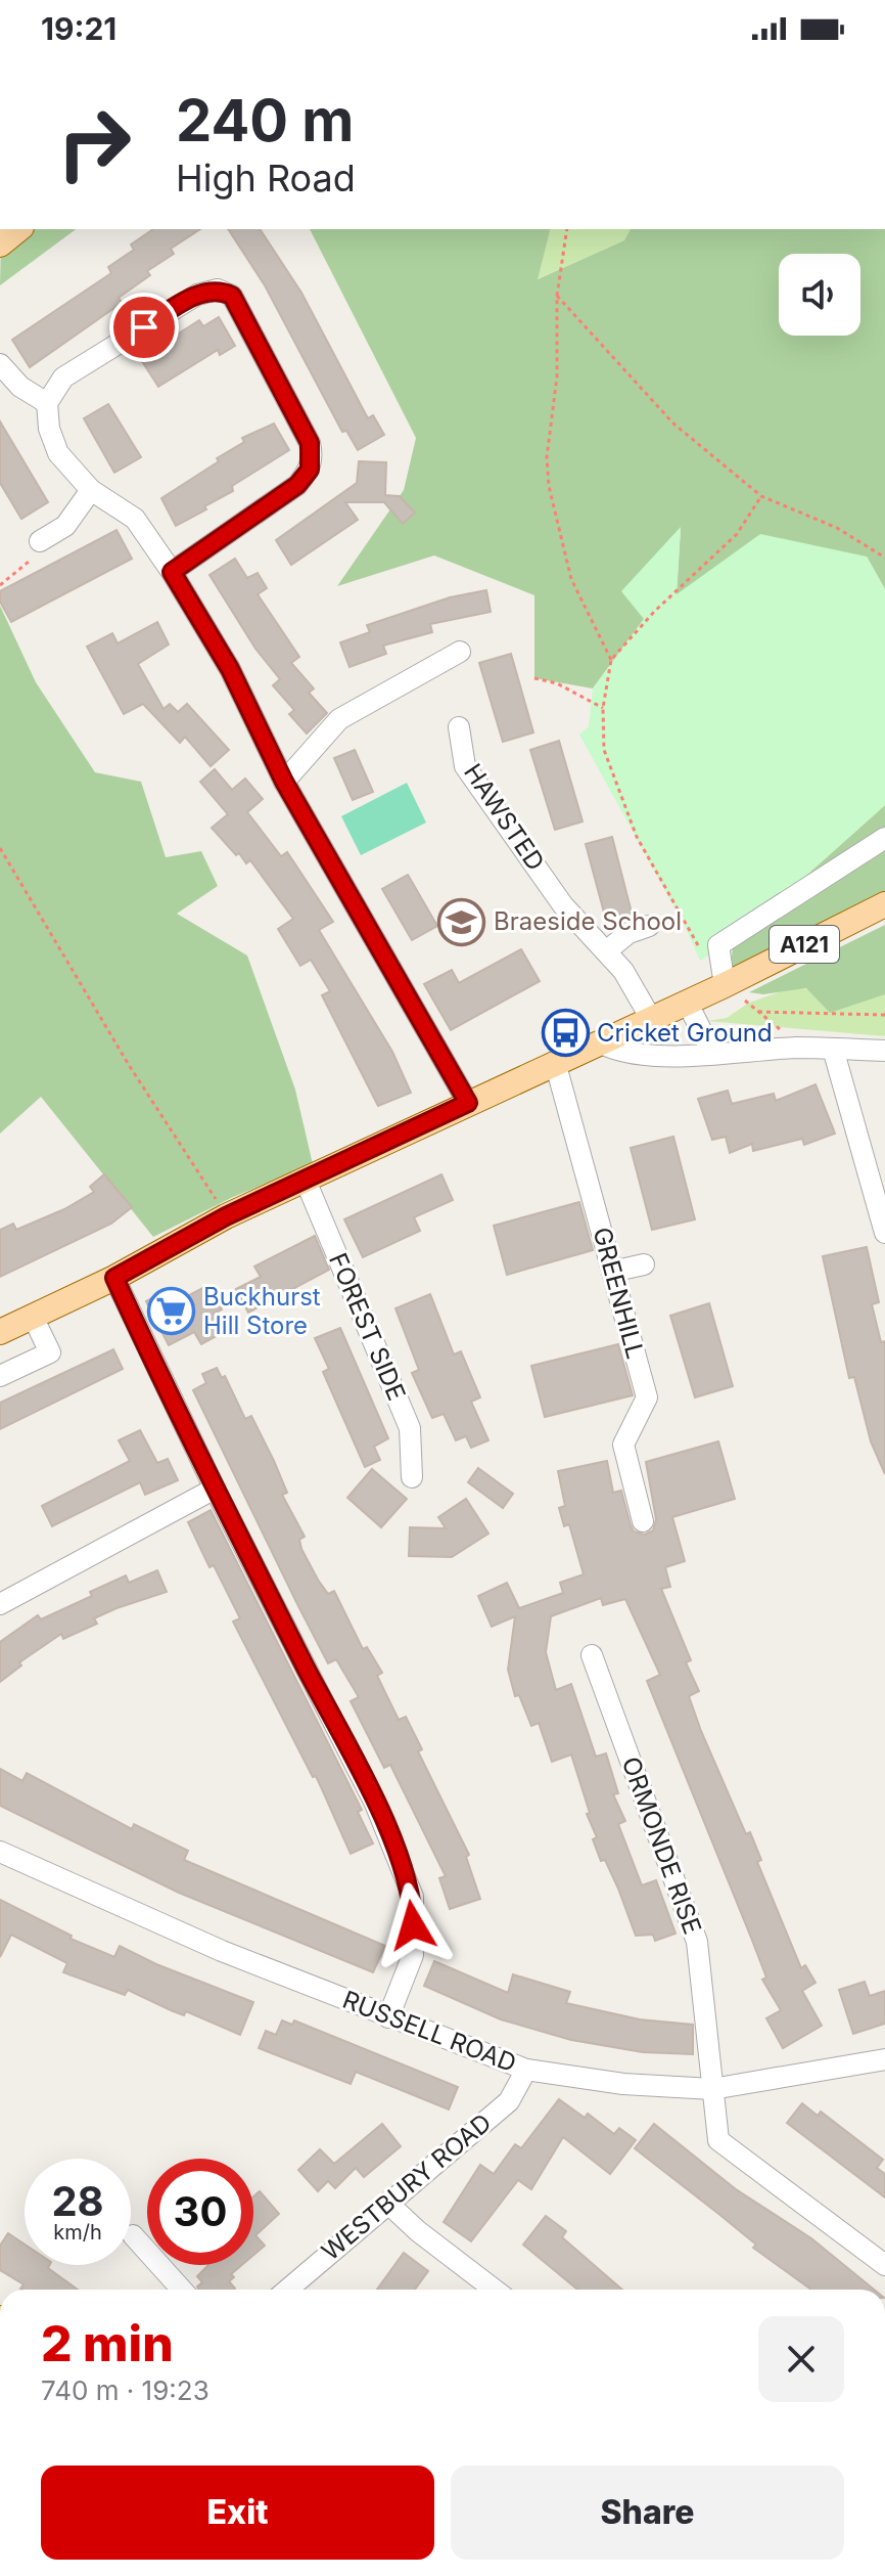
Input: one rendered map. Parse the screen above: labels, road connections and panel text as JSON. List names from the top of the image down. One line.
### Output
{"streets":{"main road":["A121"],"street":["HAWSTED","GREENHILL","FOREST SIDE","ORMONDE RISE","RUSSELL ROAD","WESTBURY ROAD"]},"crossings":[["HAWSTED","A121"],["A121","GREENHILL"],["A121","FOREST SIDE"],["ORMONDE RISE","RUSSELL ROAD"],["RUSSELL ROAD","WESTBURY ROAD"]],"places":{"school or university":["Braeside School"],"bus stop":["Cricket Ground"],"supermarket":["Buckhurst Hill Store"]},"page":{"status":"19:21","turn":["240 m","High Road"],"speed":"28 km/h","limit":"30","heading":["2 min","740 m · 19:23"],"buttons":["Exit","Share"]}}
